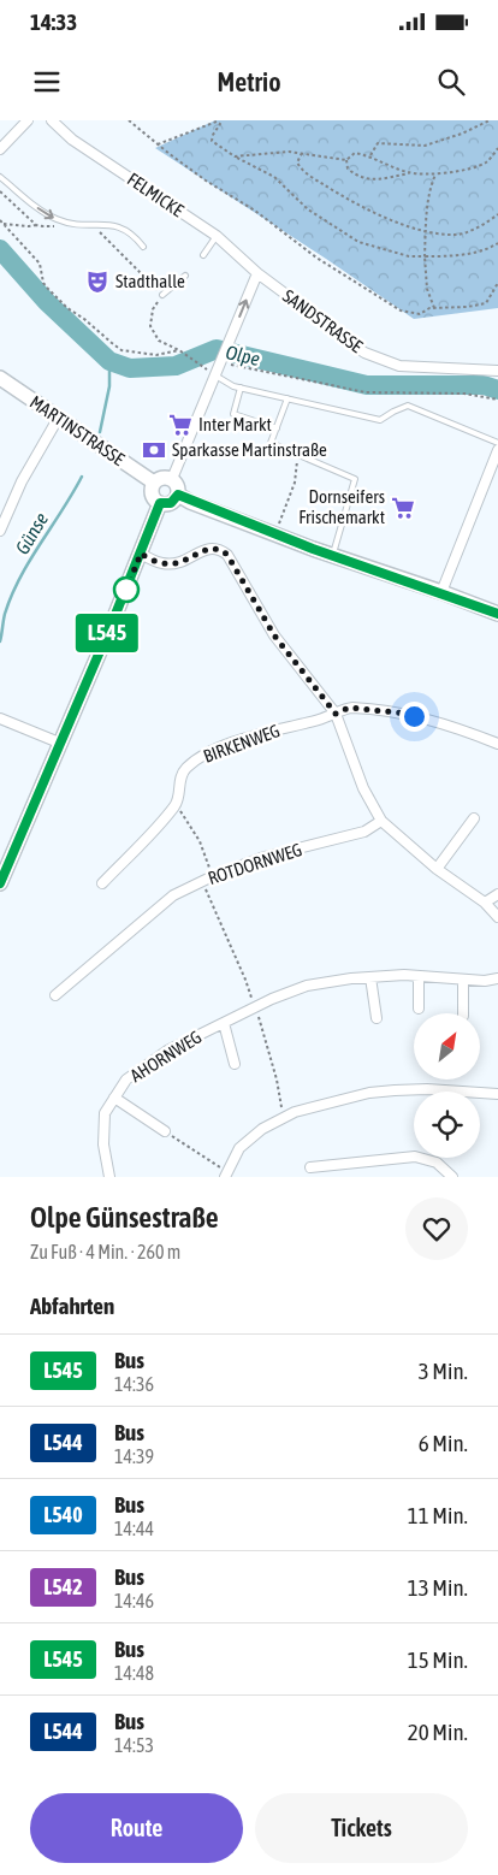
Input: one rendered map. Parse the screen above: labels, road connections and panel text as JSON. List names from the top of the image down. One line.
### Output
{"streets":{"street":["FELMICKE","SANDSTRASSE","MARTINSTRASSE","BIRKENWEG","ROTDORNWEG","AHORNWEG"]},"crossings":[["FELMICKE","SANDSTRASSE"]],"water":["Olpe","Günse"],"places":{"theatre":["Stadthalle"],"supermarket":["Inter Markt","Dornseifers Frischemarkt"],"bank":["Sparkasse Martinstraße"]},"lines":["bus line L545"],"north":"top right","page":{"status":"14:33","header":"Metrio","on_map":"L545","heading":[["Olpe Günsestraße","Zu Fuß · 4 Min. · 260 m"],"Abfahrten"],"list":[{"mark":"L545","name":"Bus","note":"14:36","value":"3 Min."},{"mark":"L544","name":"Bus","note":"14:39","value":"6 Min."},{"mark":"L540","name":"Bus","note":"14:44","value":"11 Min."},{"mark":"L542","name":"Bus","note":"14:46","value":"13 Min."},{"mark":"L545","name":"Bus","note":"14:48","value":"15 Min."},{"mark":"L544","name":"Bus","note":"14:53","value":"20 Min."}],"buttons":["Route","Tickets"]}}
